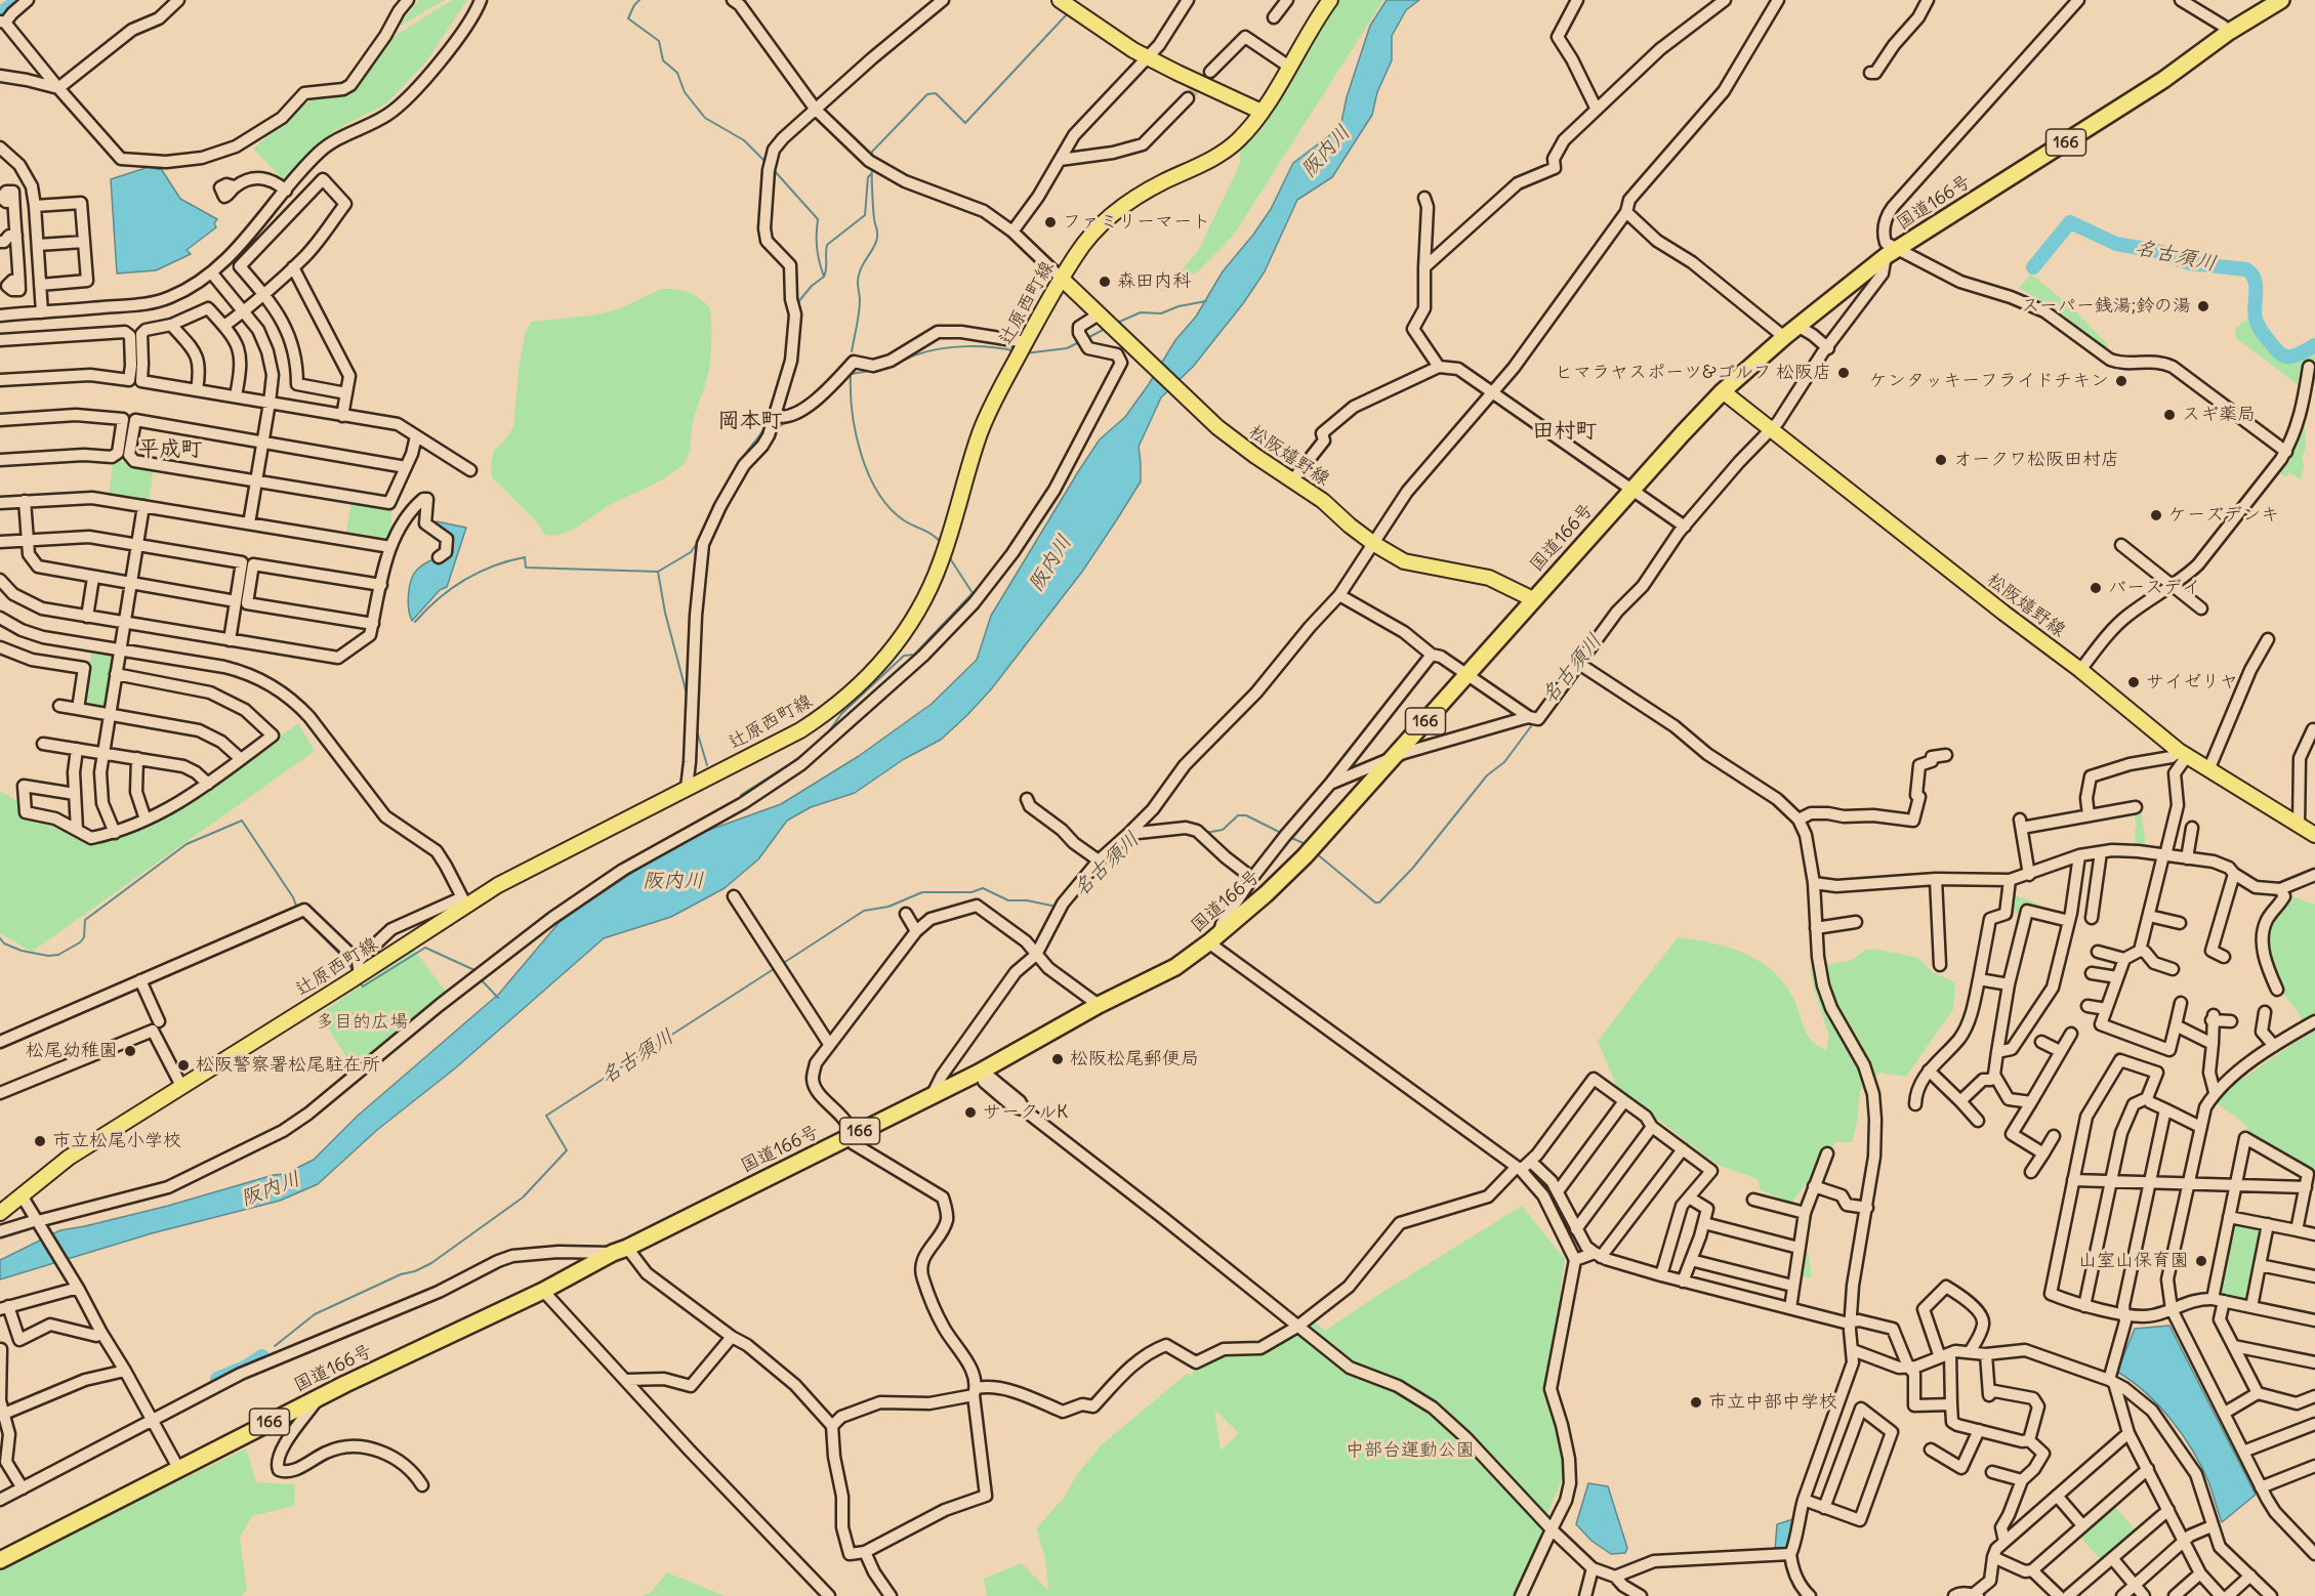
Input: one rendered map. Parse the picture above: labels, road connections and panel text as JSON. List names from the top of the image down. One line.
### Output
{"streets":{"highway":["166","国道166号"],"main road":["辻原西町線","松阪嬉野線"]},"crossings":[["国道166号","松阪嬉野線"],["辻原西町線","松阪嬉野線"]],"districts":["岡本町","田村町","平成町"],"water":["阪内川","名古須川"],"parks":["多目的広場","中部台運動公園"],"places":["ファミリーマート","森田内科","スーパー銭湯;鈴の湯","ヒマラヤスポーツ&ゴルフ 松阪店","ケンタッキーフライドチキン","スギ薬局","オークワ松阪田村店","ケーズデンキ","バースデイ","サイゼリヤ","松尾幼稚園","松阪松尾郵便局","松阪警察署松尾駐在所","サークルK","市立松尾小学校","山室山保育園","市立中部中学校"]}
